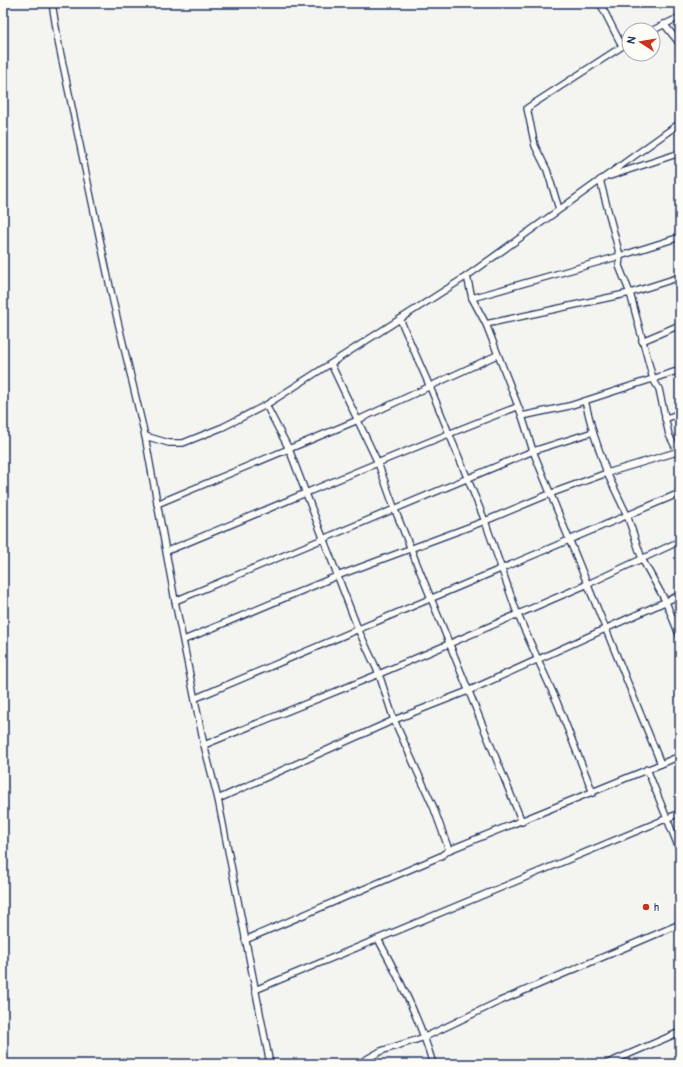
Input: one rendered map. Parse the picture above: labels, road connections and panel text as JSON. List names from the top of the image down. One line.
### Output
{"places":["h"],"north":"left"}
